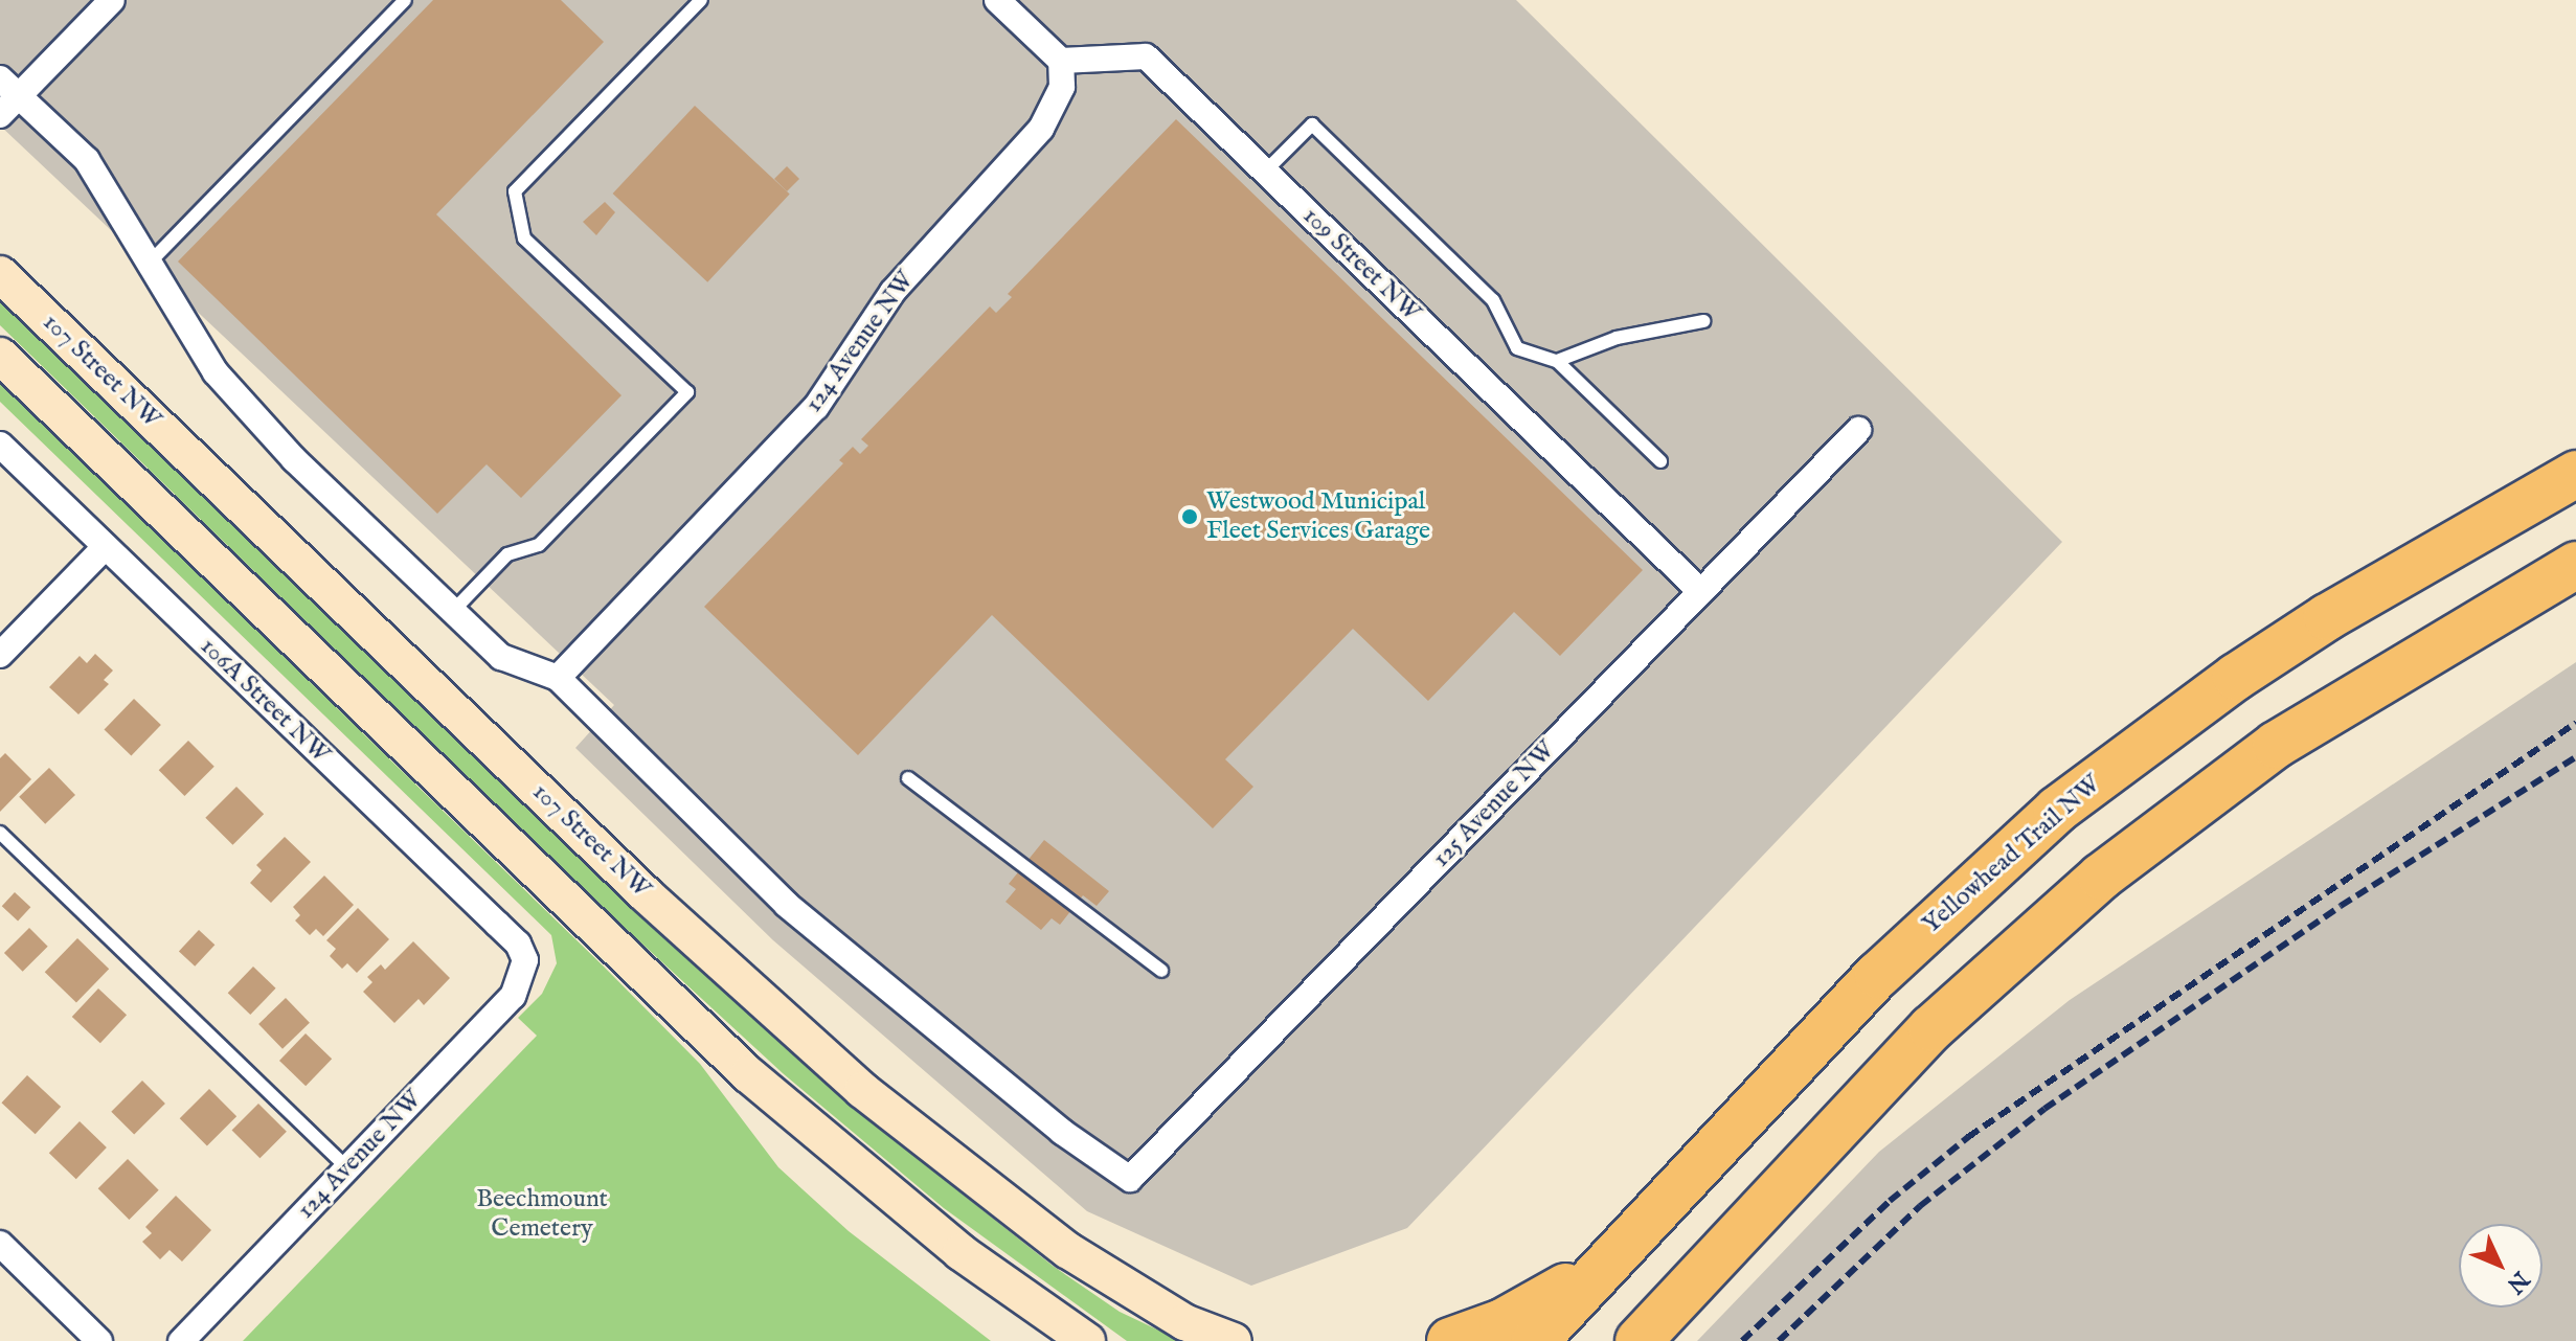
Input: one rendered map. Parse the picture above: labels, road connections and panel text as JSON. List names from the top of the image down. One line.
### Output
{"streets":{"highway":["Yellowhead Trail NW"],"main road":["107 Street NW"],"street":["109 Street NW","124 Avenue NW","106A Street NW","125 Avenue NW"]},"crossings":[["109 Street NW","124 Avenue NW"],["109 Street NW","125 Avenue NW"],["124 Avenue NW","106A Street NW"],["124 Avenue NW","125 Avenue NW"]],"parks":["Beechmount Cemetery"],"places":["Westwood Municipal Fleet Services Garage"],"north":"bottom right"}
